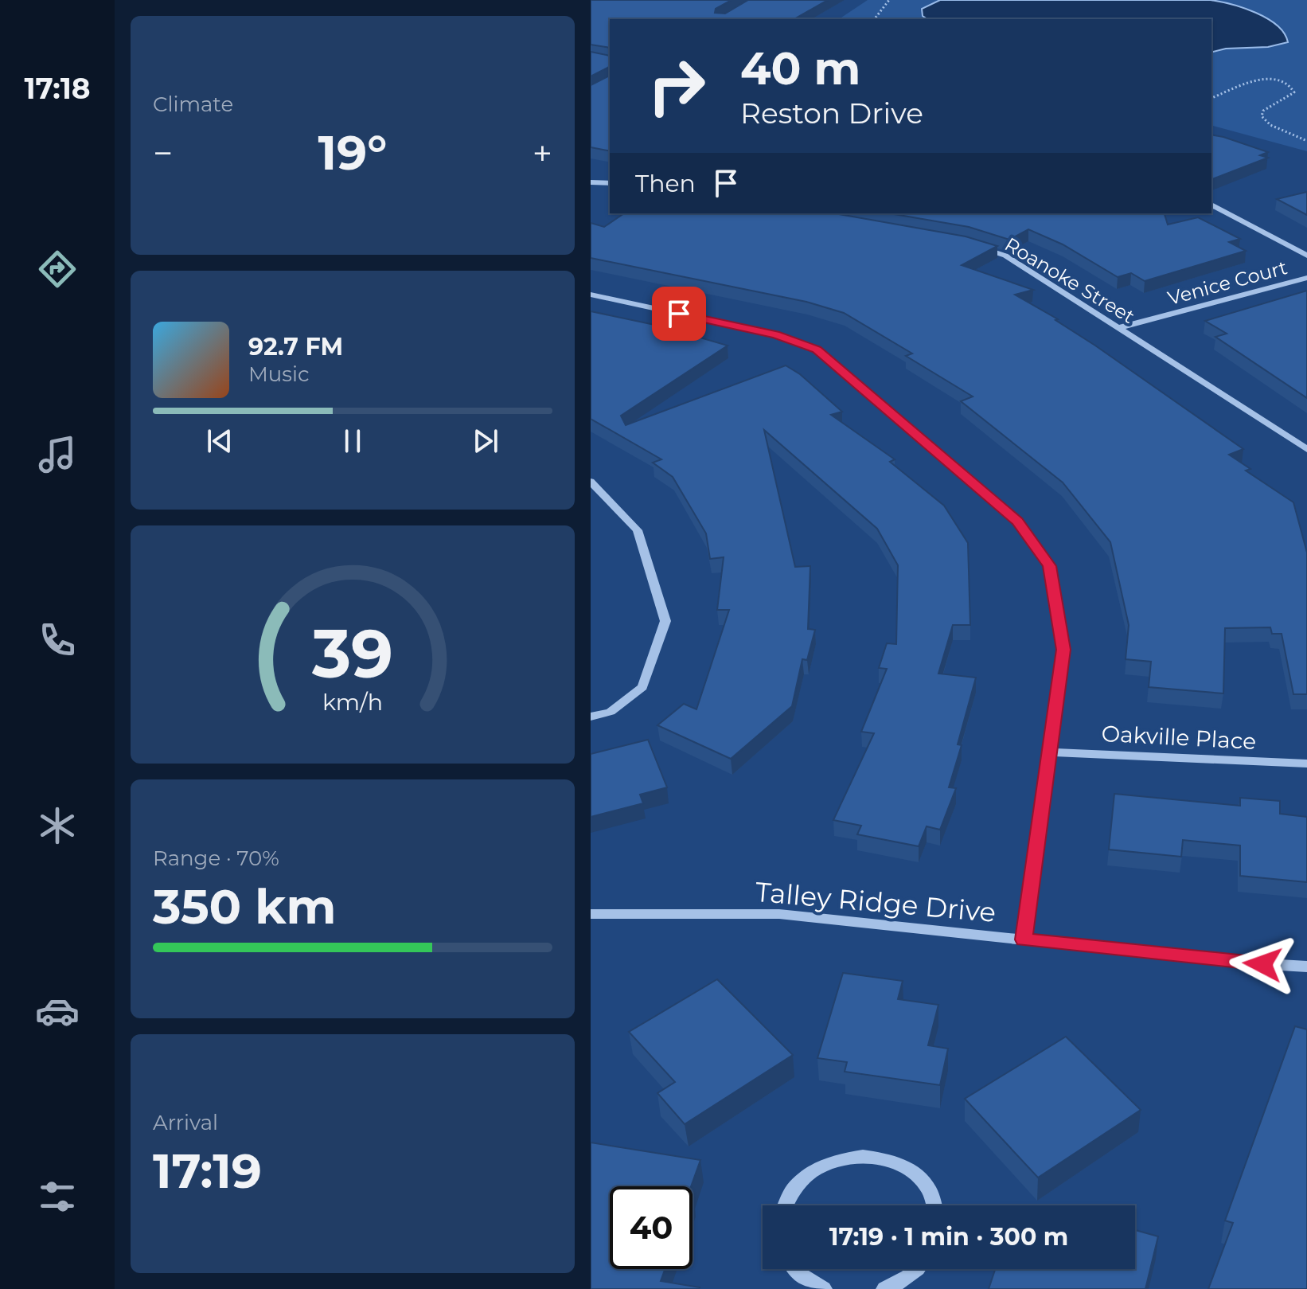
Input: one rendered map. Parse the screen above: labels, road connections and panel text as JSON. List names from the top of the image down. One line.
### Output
{"streets":{"street":["Roanoke Street","Venice Court","Oakville Place","Talley Ridge Drive"]},"crossings":[["Roanoke Street","Venice Court"]],"page":{"tabs":"17:18","tile":["Climate",["Range · 70%","350 km"],["Arrival","17:19"]],"turn":["40 m","Reston Drive"],"heat":["−","19°","+"],"then":"Then","song":["92.7 FM","Music"],"limit":"40","trip":"17:19 · 1 min · 300 m","gauge":["39","km/h"]}}
